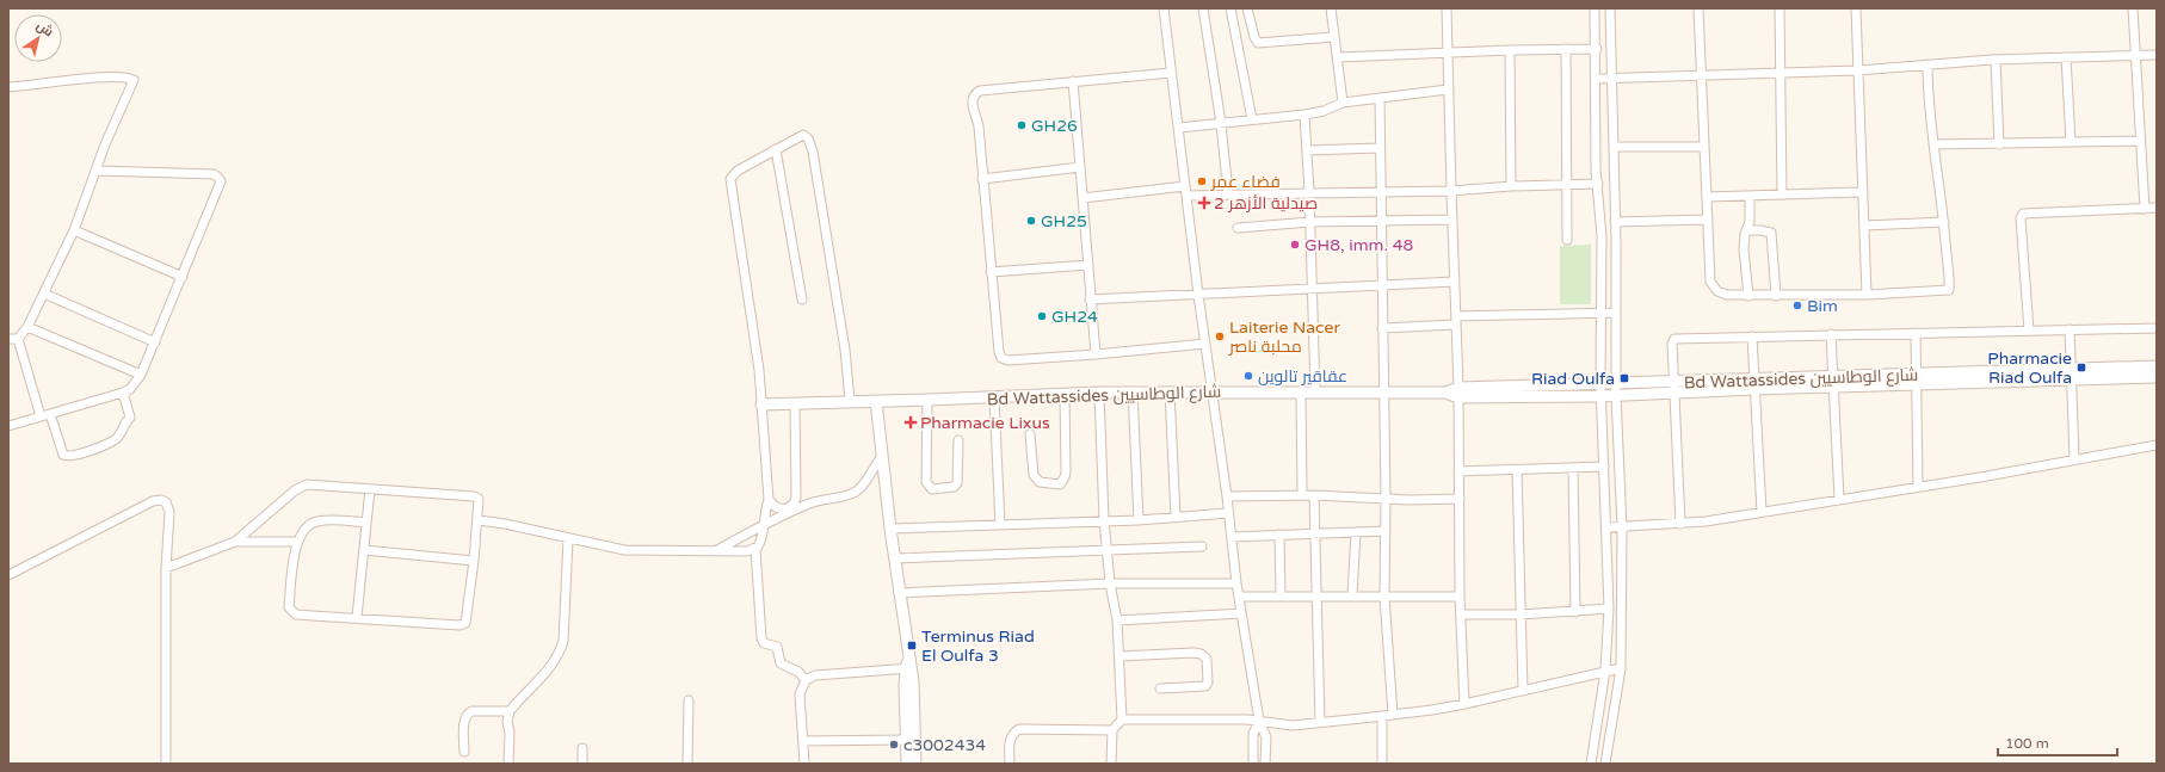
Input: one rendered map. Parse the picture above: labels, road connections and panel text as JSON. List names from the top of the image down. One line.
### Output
{"streets":{"street":["Bd Wattassides شارع الوطاسيين"]},"places":{"other":["GH26","فضاء عمر","GH25","GH8, imm. 48","Bim","GH24","Laiterie Nacer محلبة ناصر","عقاقير تالوين","c3002434"],"health":["صيدلية الأزهر 2","Pharmacie Lixus"],"transit":["Pharmacie Riad Oulfa","Riad Oulfa","Terminus Riad El Oulfa 3"]},"scale_bar":"100 m","north":"top right"}
